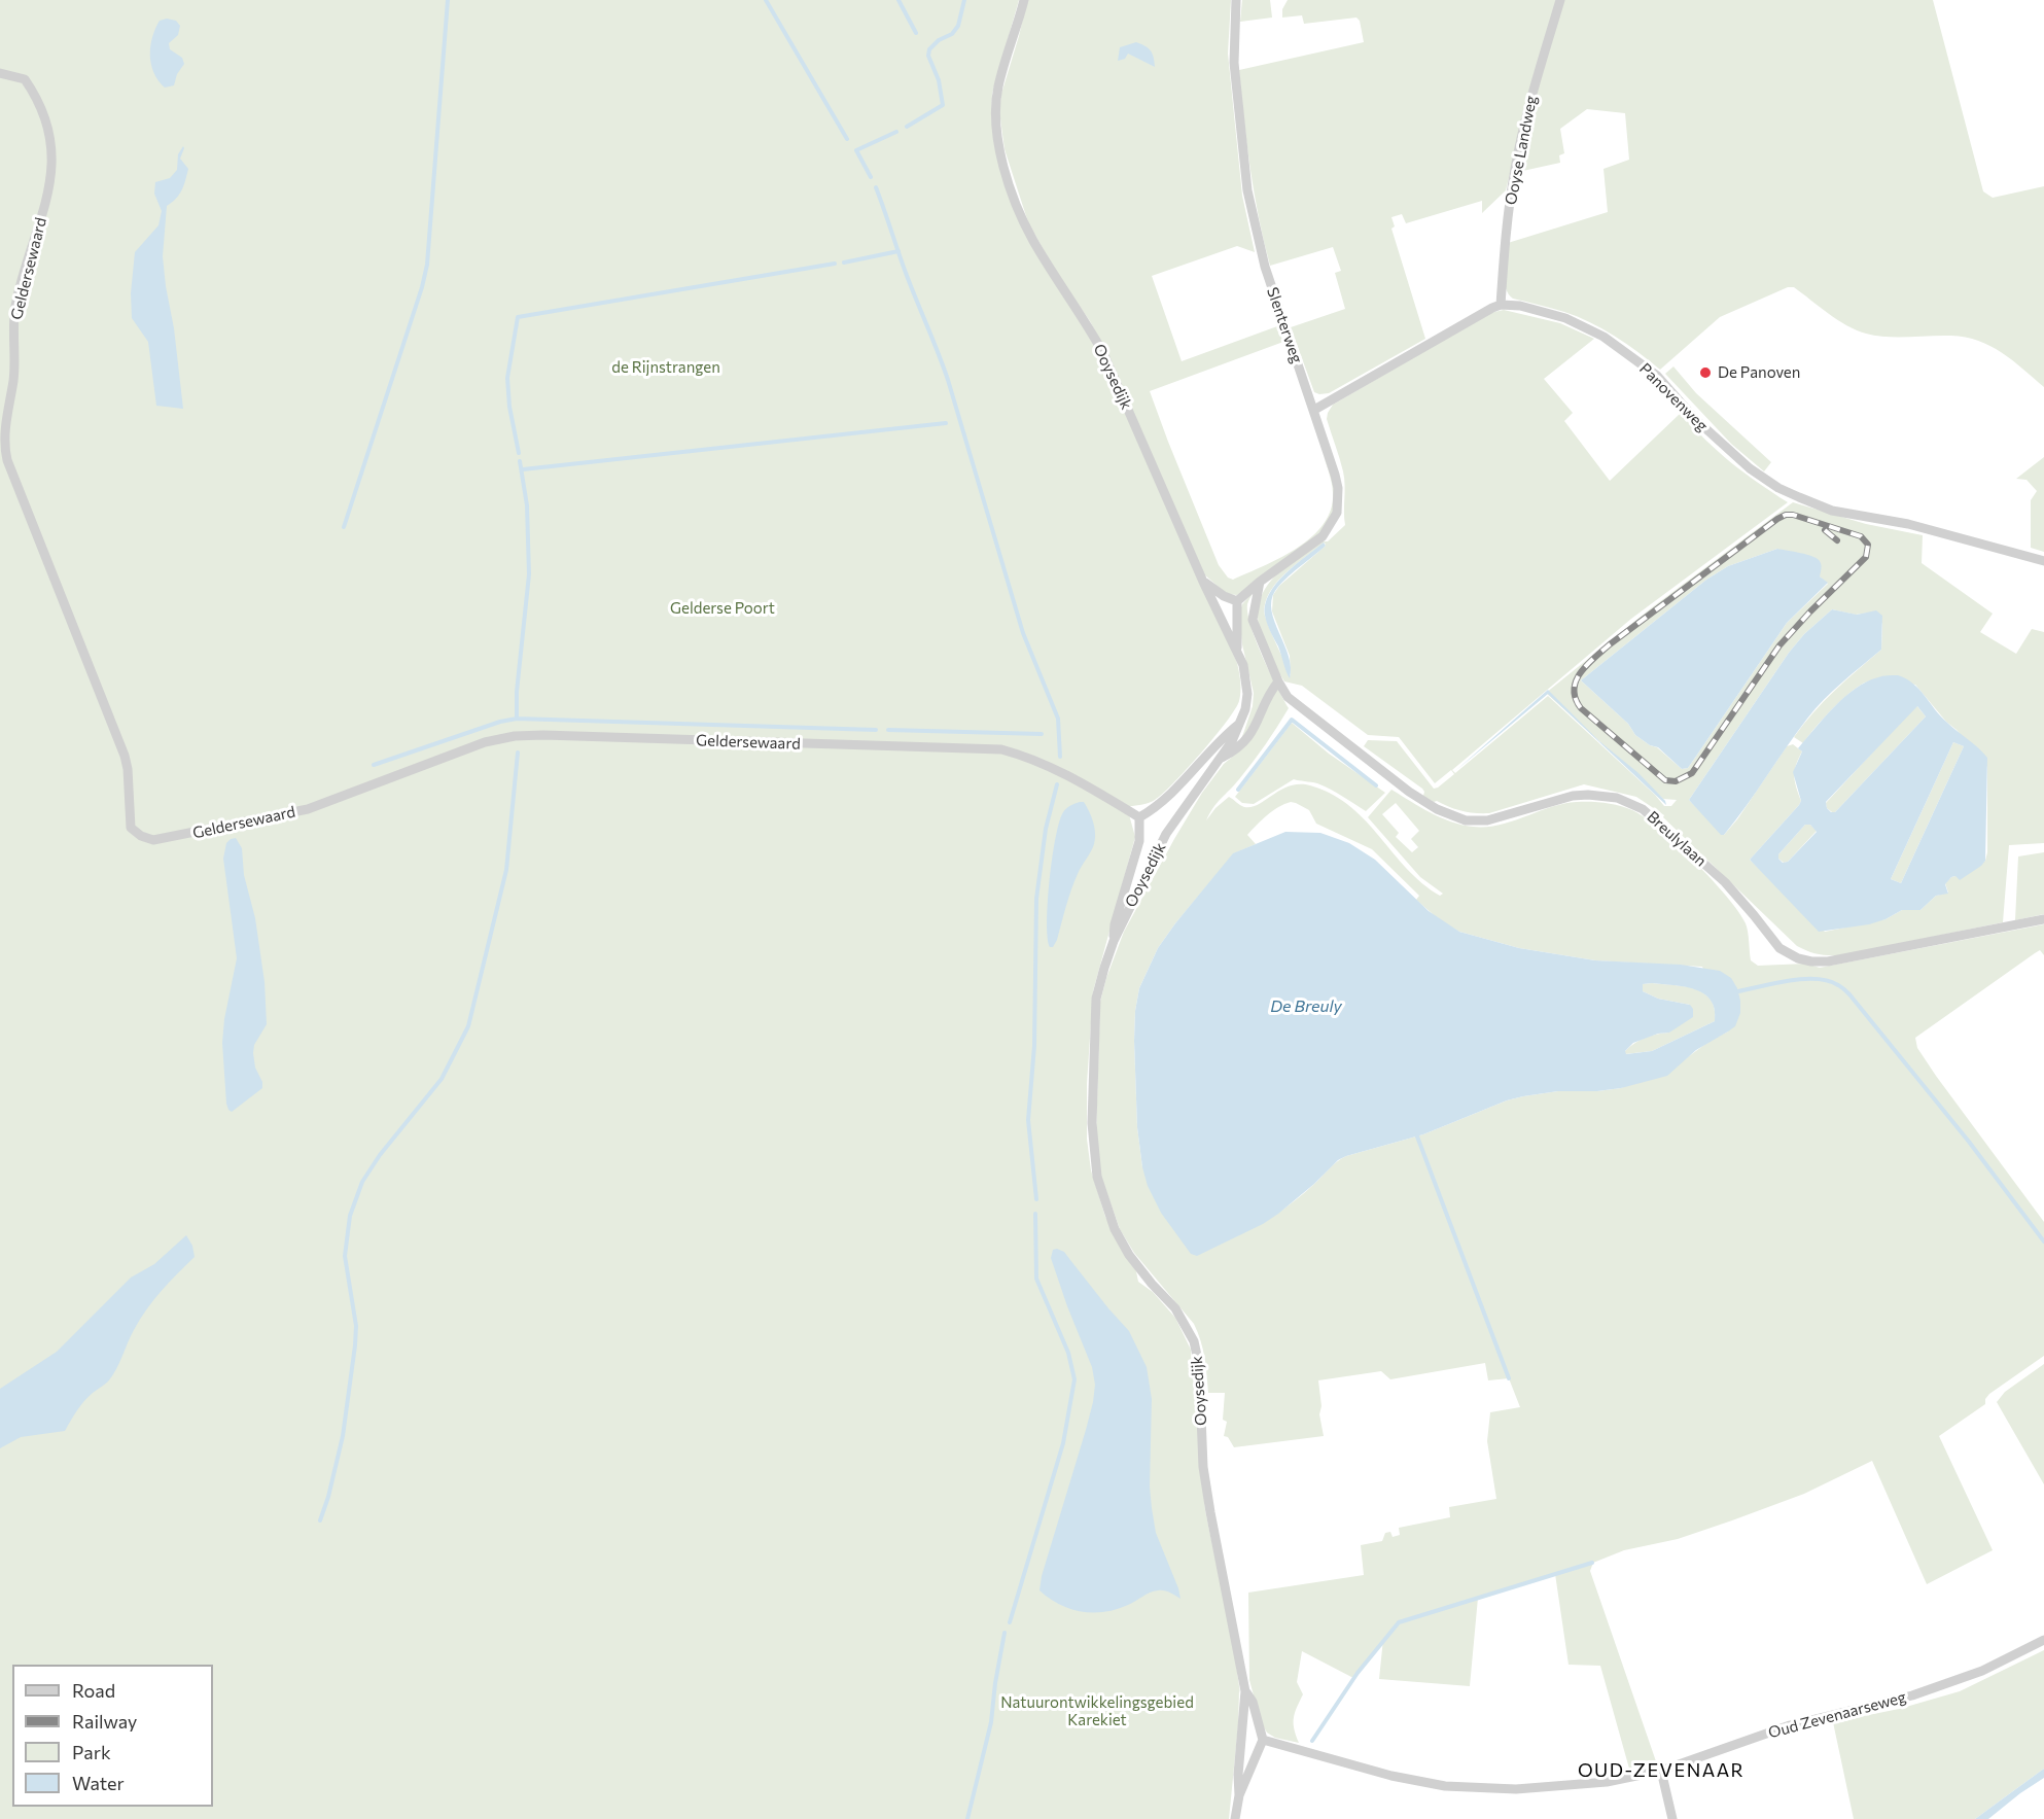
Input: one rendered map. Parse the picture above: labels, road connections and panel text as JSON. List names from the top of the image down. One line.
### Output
{"streets":{"street":["Ooyse Landweg","Geldersewaard","Slenterweg","Ooysedijk","Panovenweg","Breulylaan","Oud Zevenaarseweg"]},"crossings":[["Ooyse Landweg","Panovenweg"],["Slenterweg","Breulylaan"]],"districts":["OUD-ZEVENAAR"],"water":["De Breuly"],"parks":["de Rijnstrangen","Gelderse Poort","Natuurontwikkelingsgebied Karekiet"],"places":["De Panoven"],"legend":["Road","Railway","Park","Water"]}
